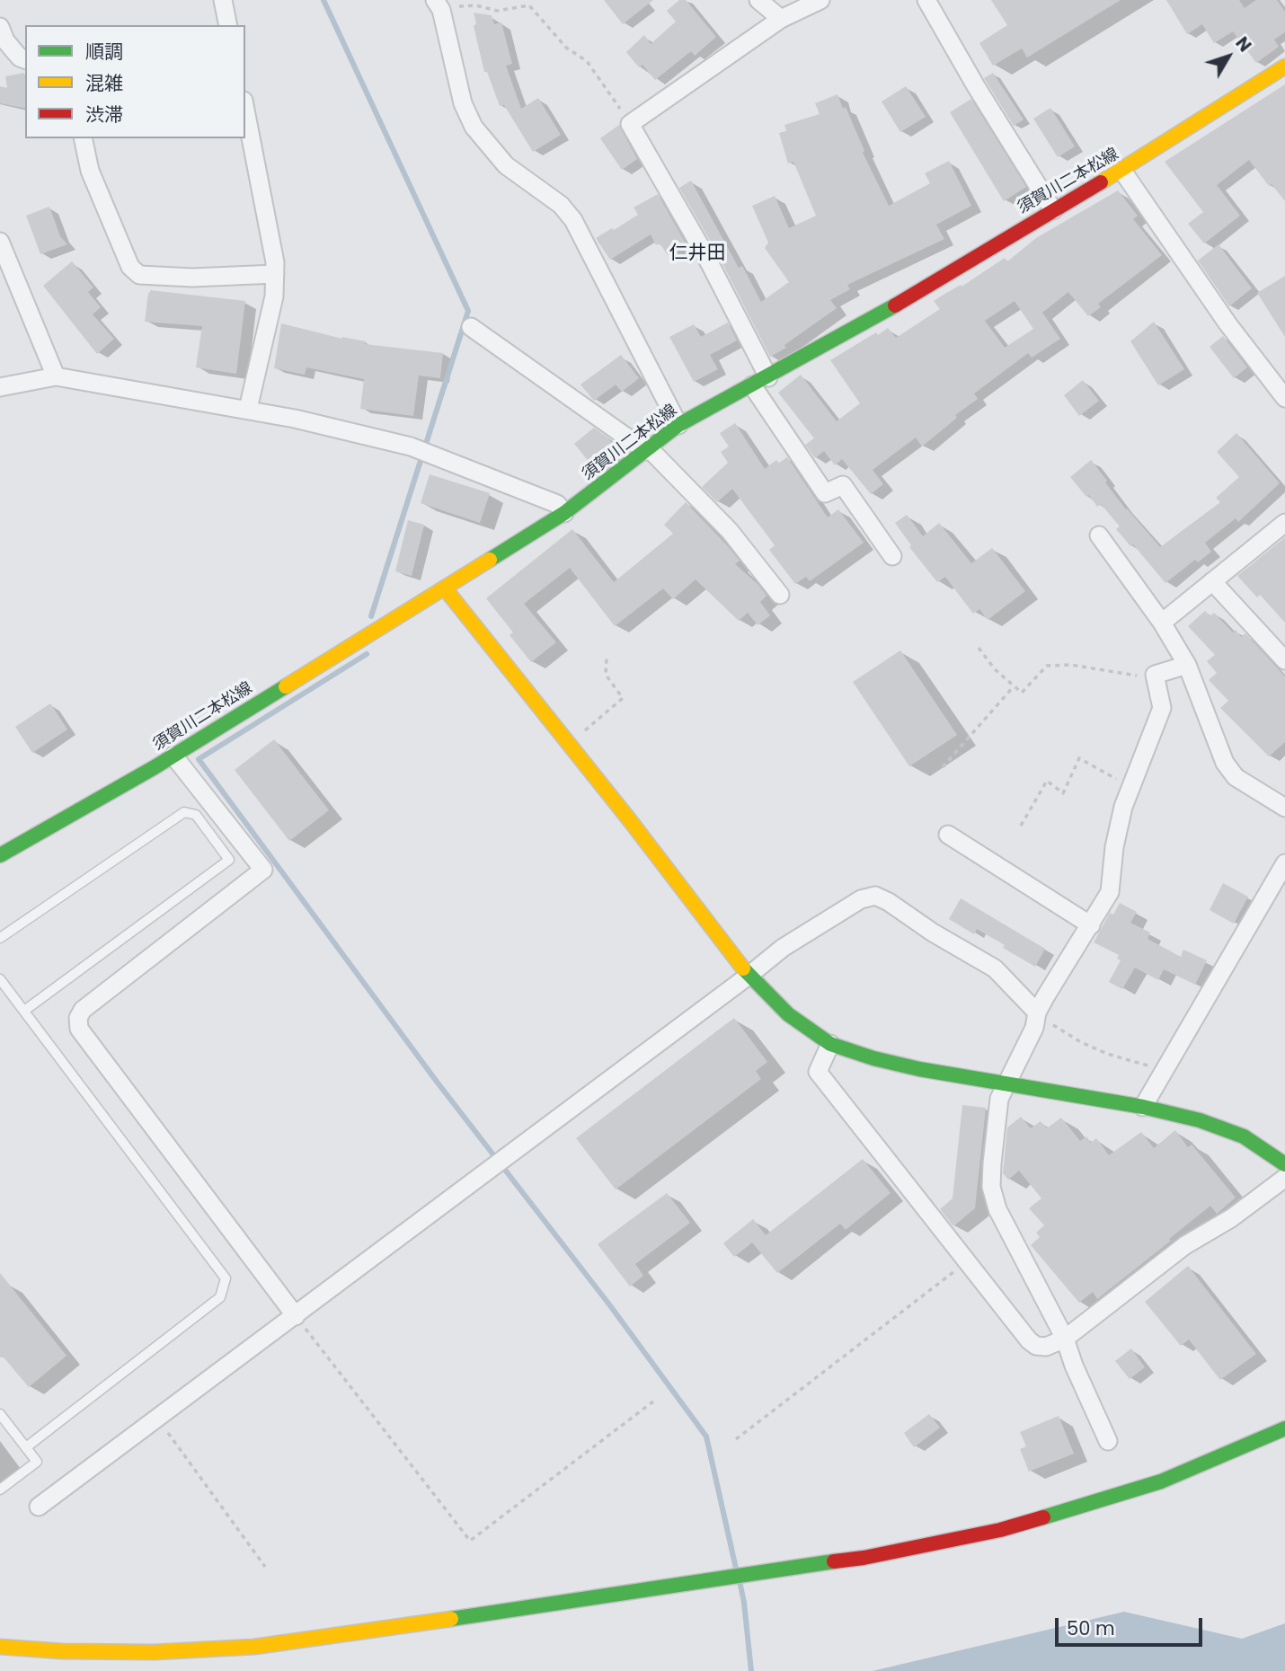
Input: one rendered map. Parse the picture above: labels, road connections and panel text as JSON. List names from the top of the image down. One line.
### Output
{"streets":{"street":["須賀川二本松線"]},"districts":["仁井田"],"legend":["順調","混雑","渋滞"],"scale_bar":"50 m","north":"top right"}
